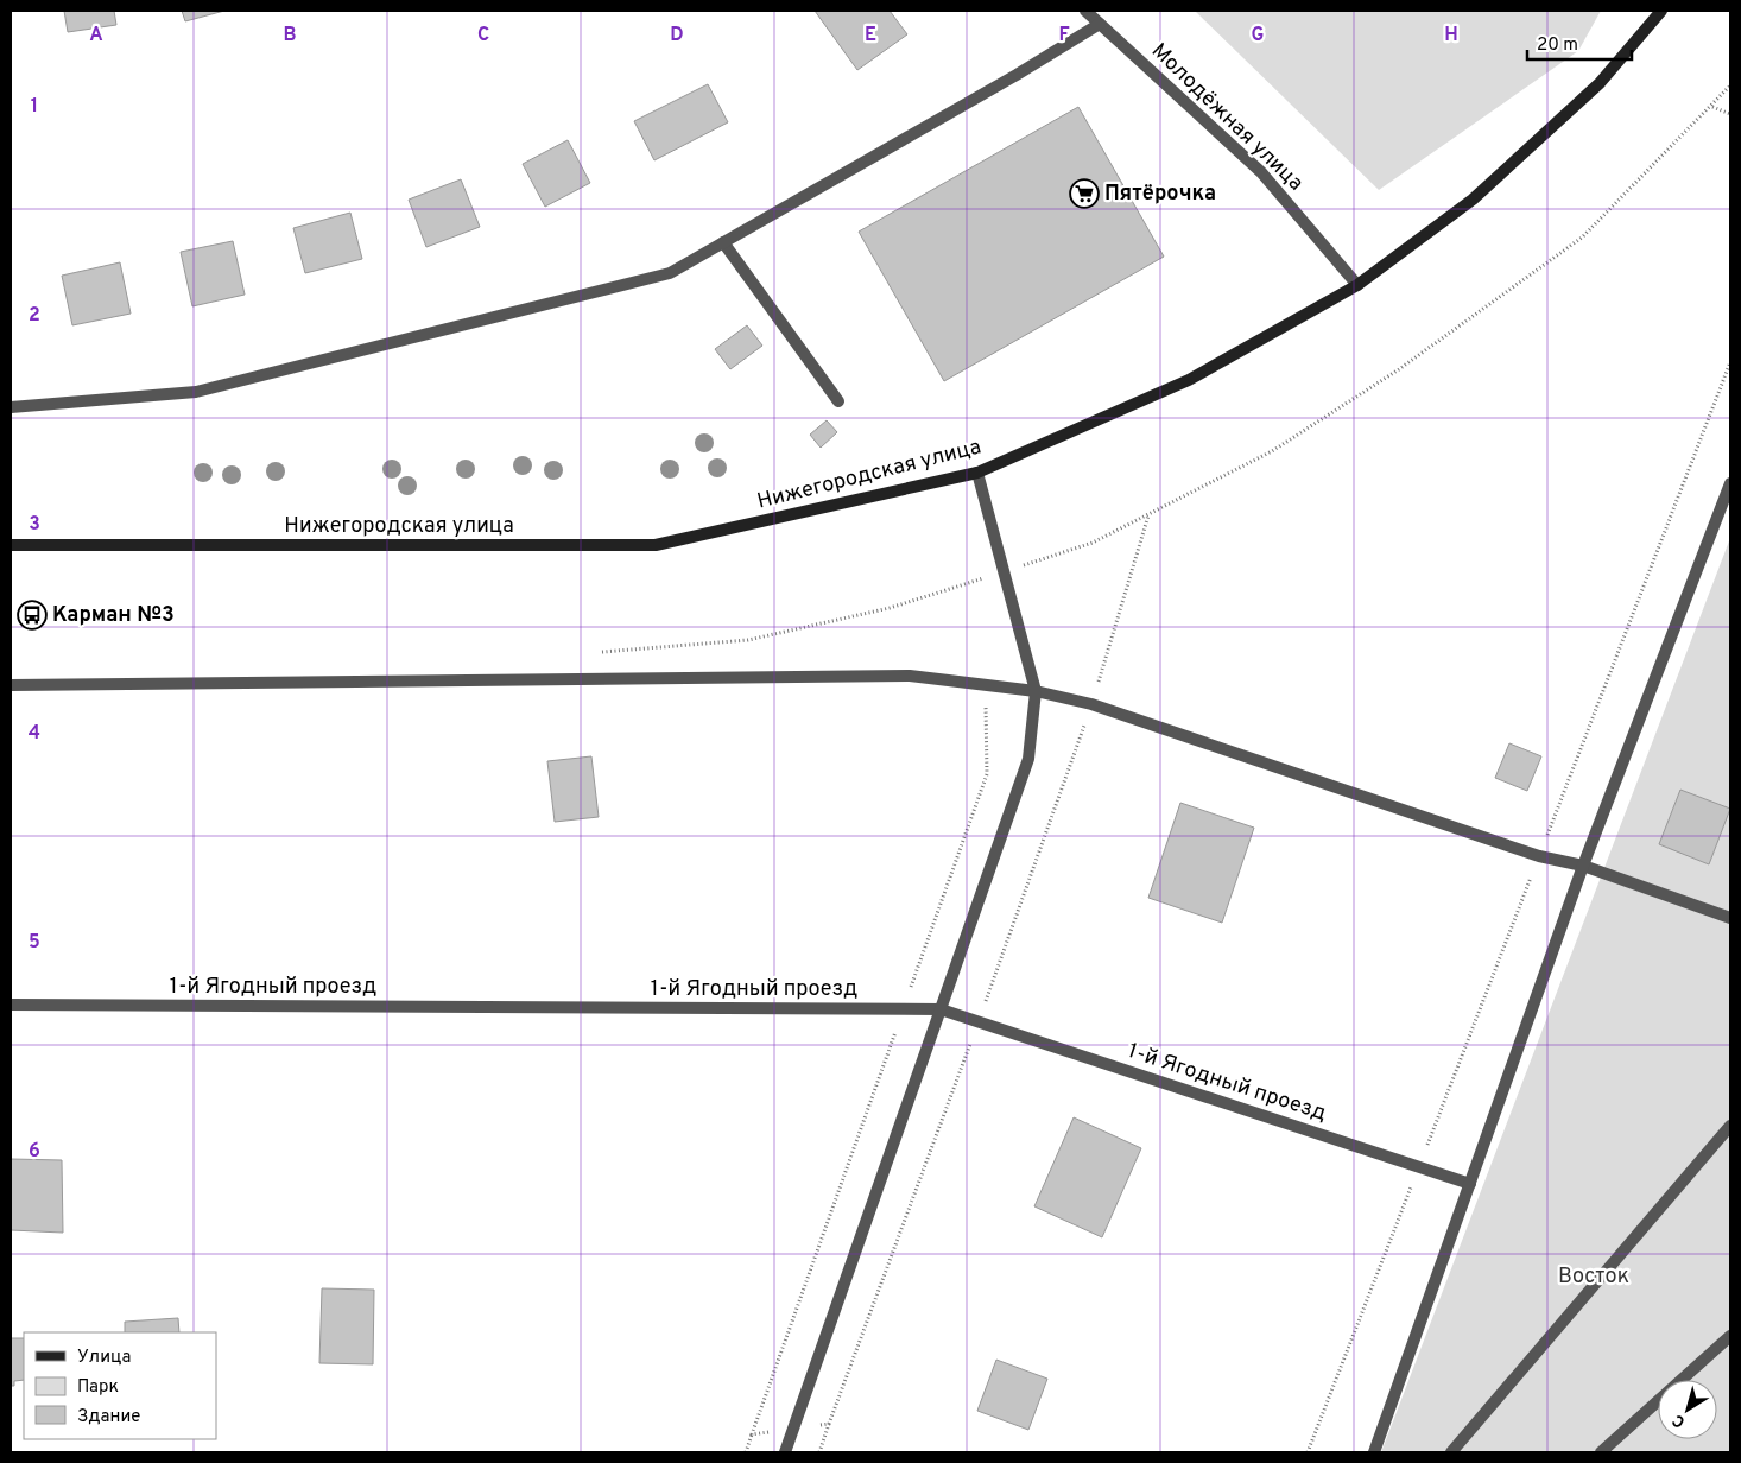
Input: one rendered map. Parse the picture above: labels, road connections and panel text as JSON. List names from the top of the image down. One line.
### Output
{"streets":{"street":["Молодёжная улица","Нижегородская улица","1-й Ягодный проезд"]},"crossings":[["Молодёжная улица","Нижегородская улица"]],"parks":["Восток"],"places":{"supermarket":["Пятёрочка"],"bus stop":["Карман №3"]},"legend":["Улица","Парк","Здание"],"scale_bar":"20 m","north":"bottom left","grid":{"columns":["A","B","C","D","E","F","G","H"],"rows":["1","2","3","4","5","6"]}}
